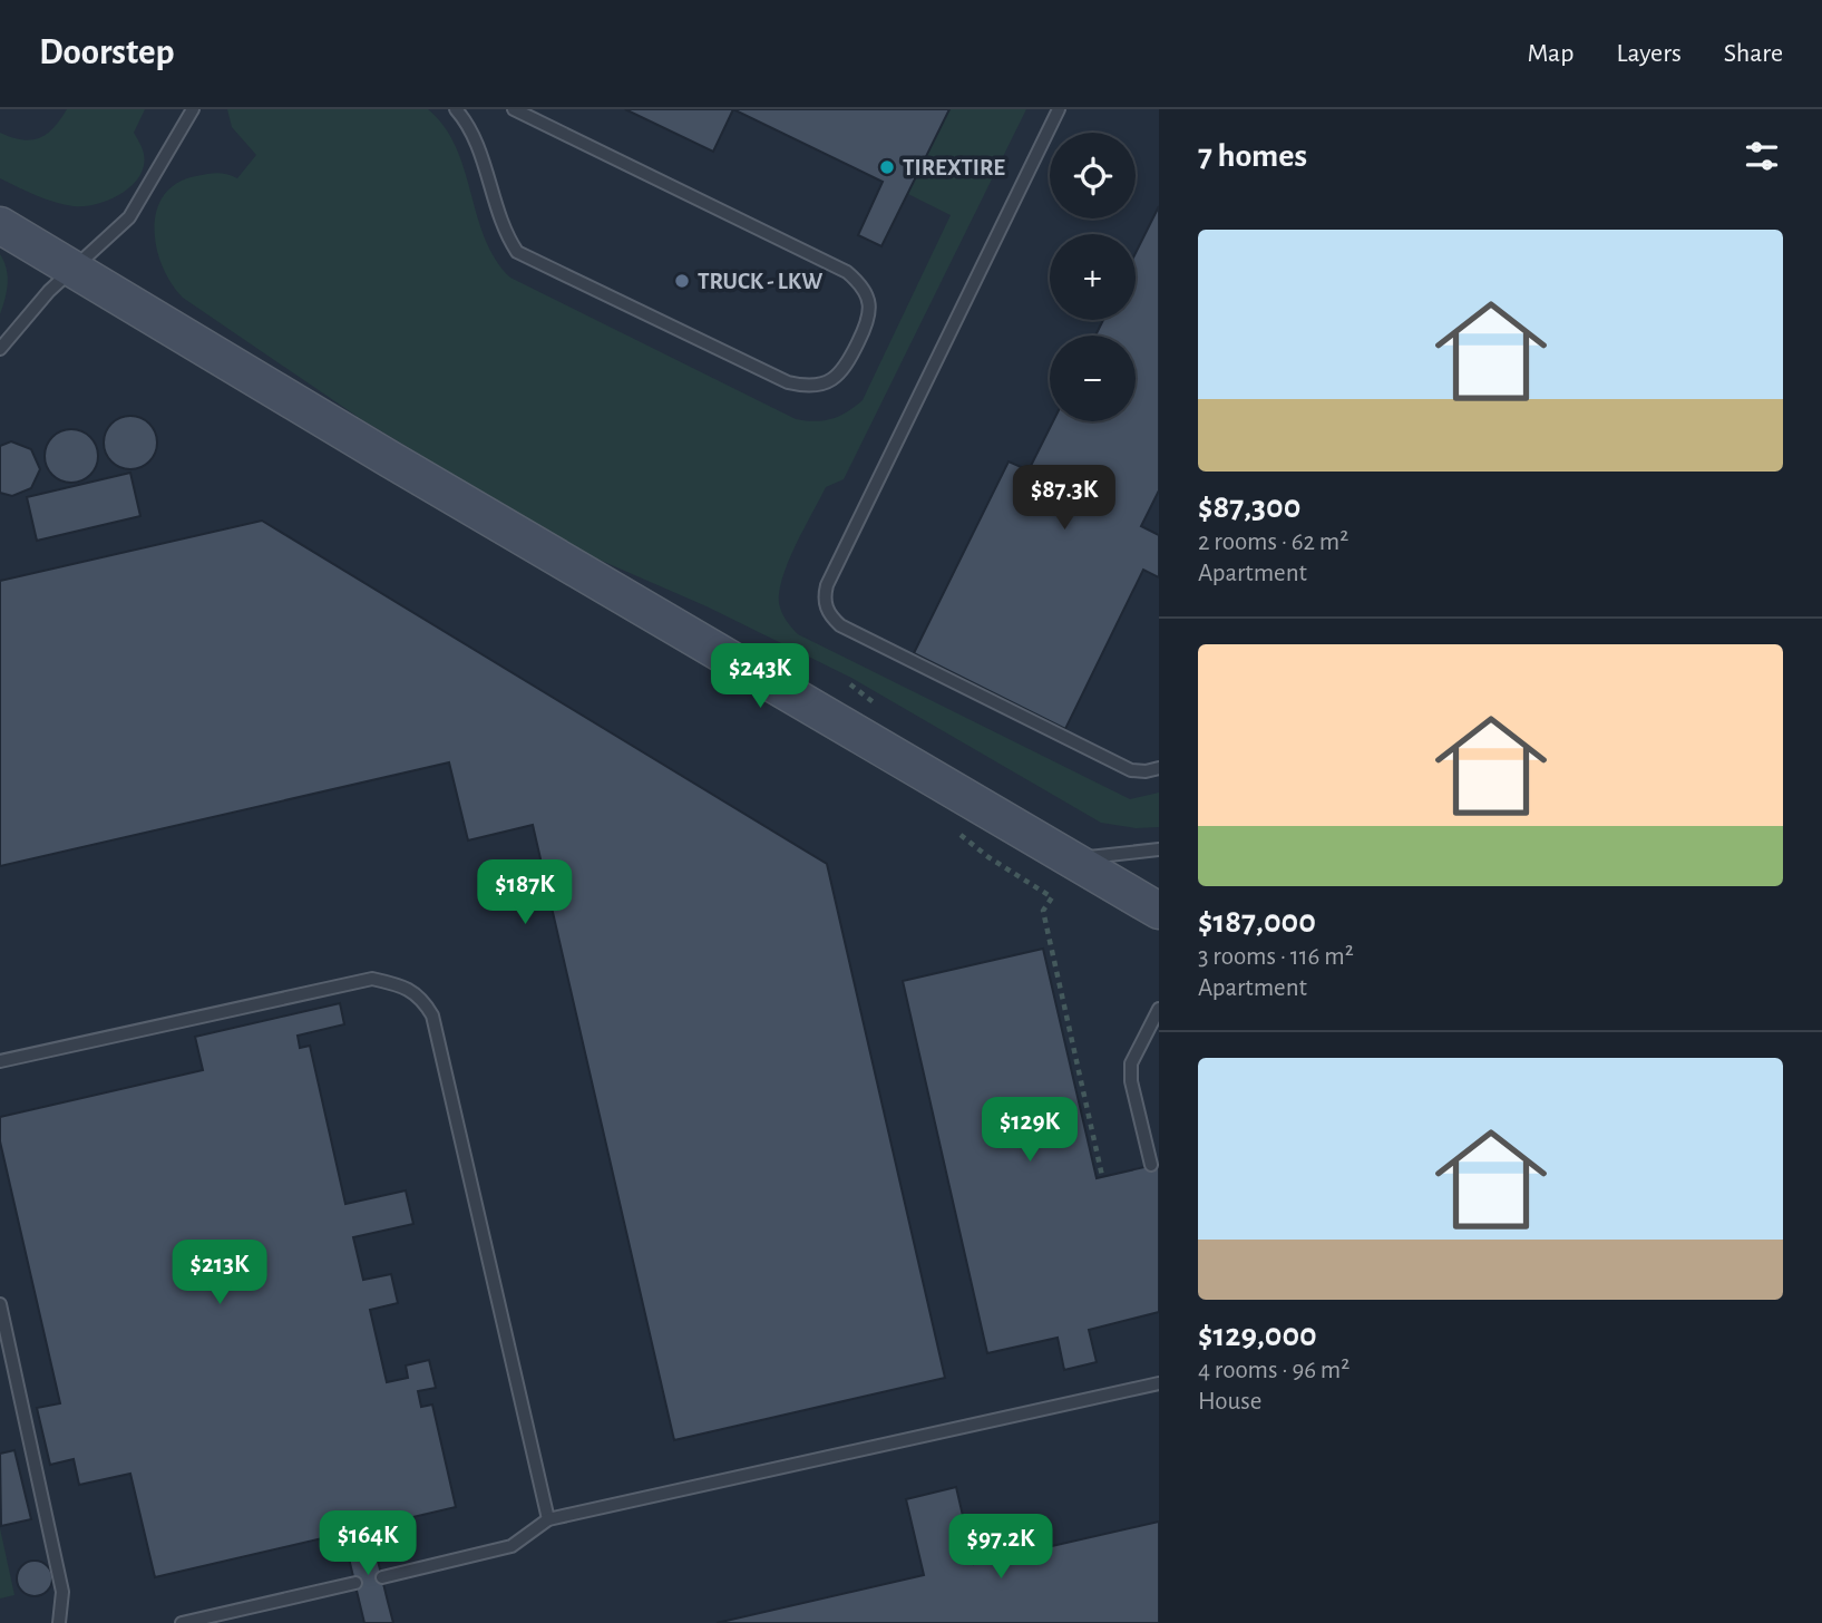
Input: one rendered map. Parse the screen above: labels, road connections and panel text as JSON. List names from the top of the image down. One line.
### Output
{"places":["TIREXTIRE","TRUCK - LKW"],"page":{"header":"Doorstep","nav":["Map","Layers","Share"],"heading":"7 homes","map_buttons":["+","−"],"list":[{"name":"$87,300","note":"2 rooms · 62 m² · Apartment"},{"name":"$187,000","note":"3 rooms · 116 m² · Apartment"},{"name":"$129,000","note":"4 rooms · 96 m² · House"}],"price":["$87.3K","$243K","$187K","$129K","$213K","$164K","$97.2K"]}}
